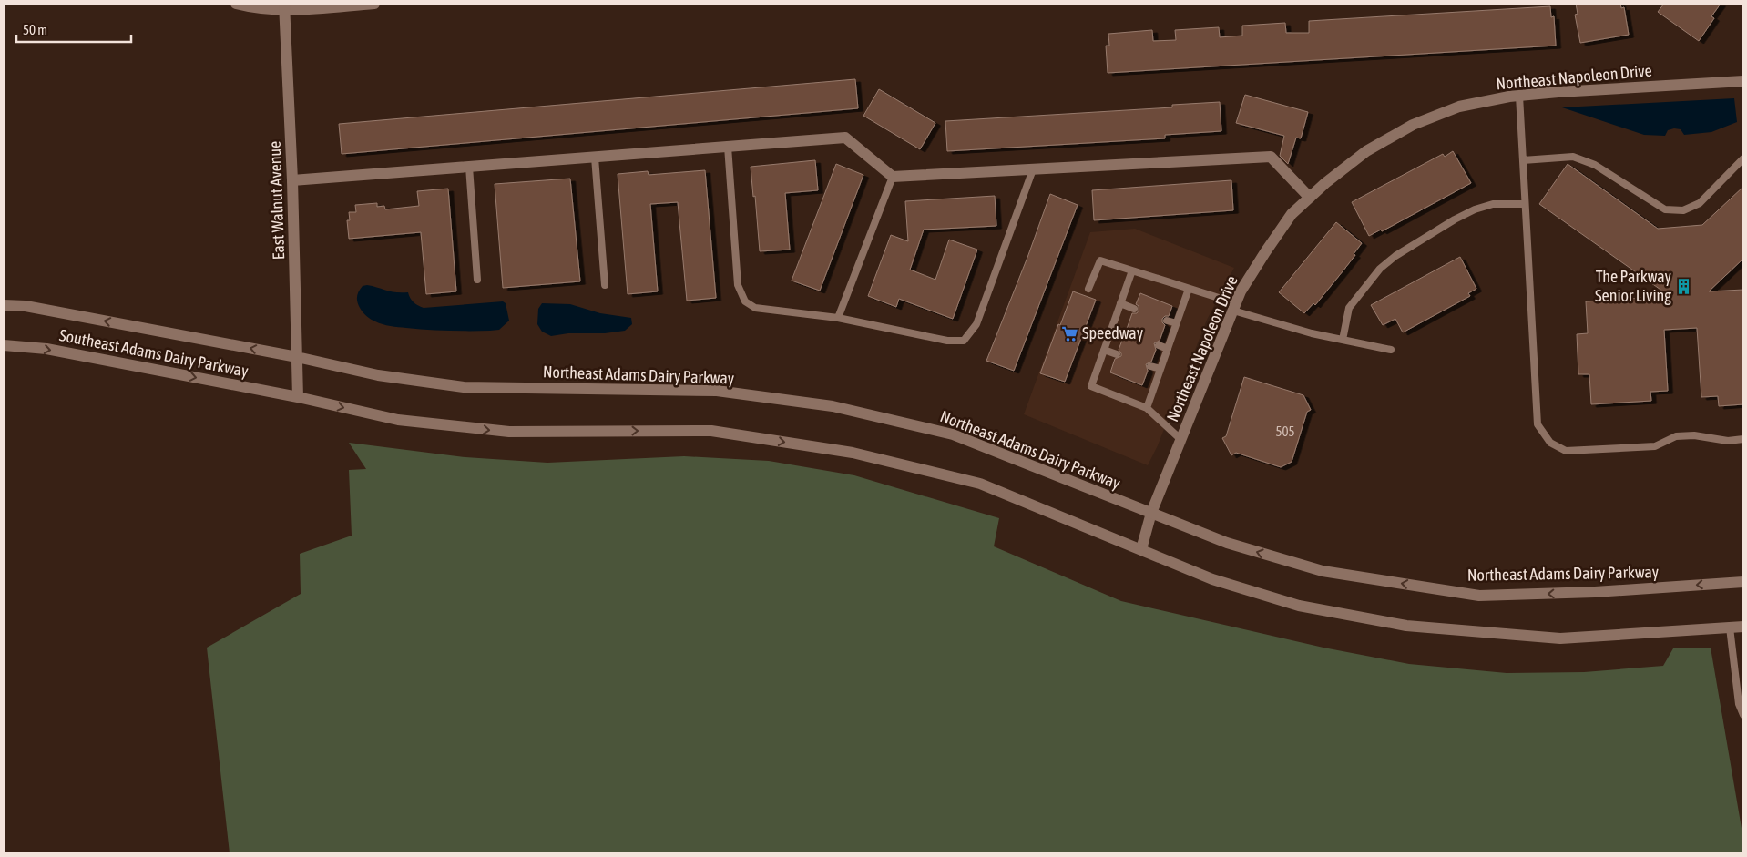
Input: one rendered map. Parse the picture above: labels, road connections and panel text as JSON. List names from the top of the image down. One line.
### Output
{"streets":{"main road":["Northeast Napoleon Drive","East Walnut Avenue","Southeast Adams Dairy Parkway","Northeast Adams Dairy Parkway"]},"crossings":[["Northeast Napoleon Drive","Northeast Adams Dairy Parkway"],["East Walnut Avenue","Southeast Adams Dairy Parkway"],["East Walnut Avenue","Northeast Adams Dairy Parkway"],["Southeast Adams Dairy Parkway","Northeast Adams Dairy Parkway"]],"places":{"building":["The Parkway Senior Living"],"supermarket":["Speedway"]},"house_numbers":["505"],"scale_bar":"50 m"}
